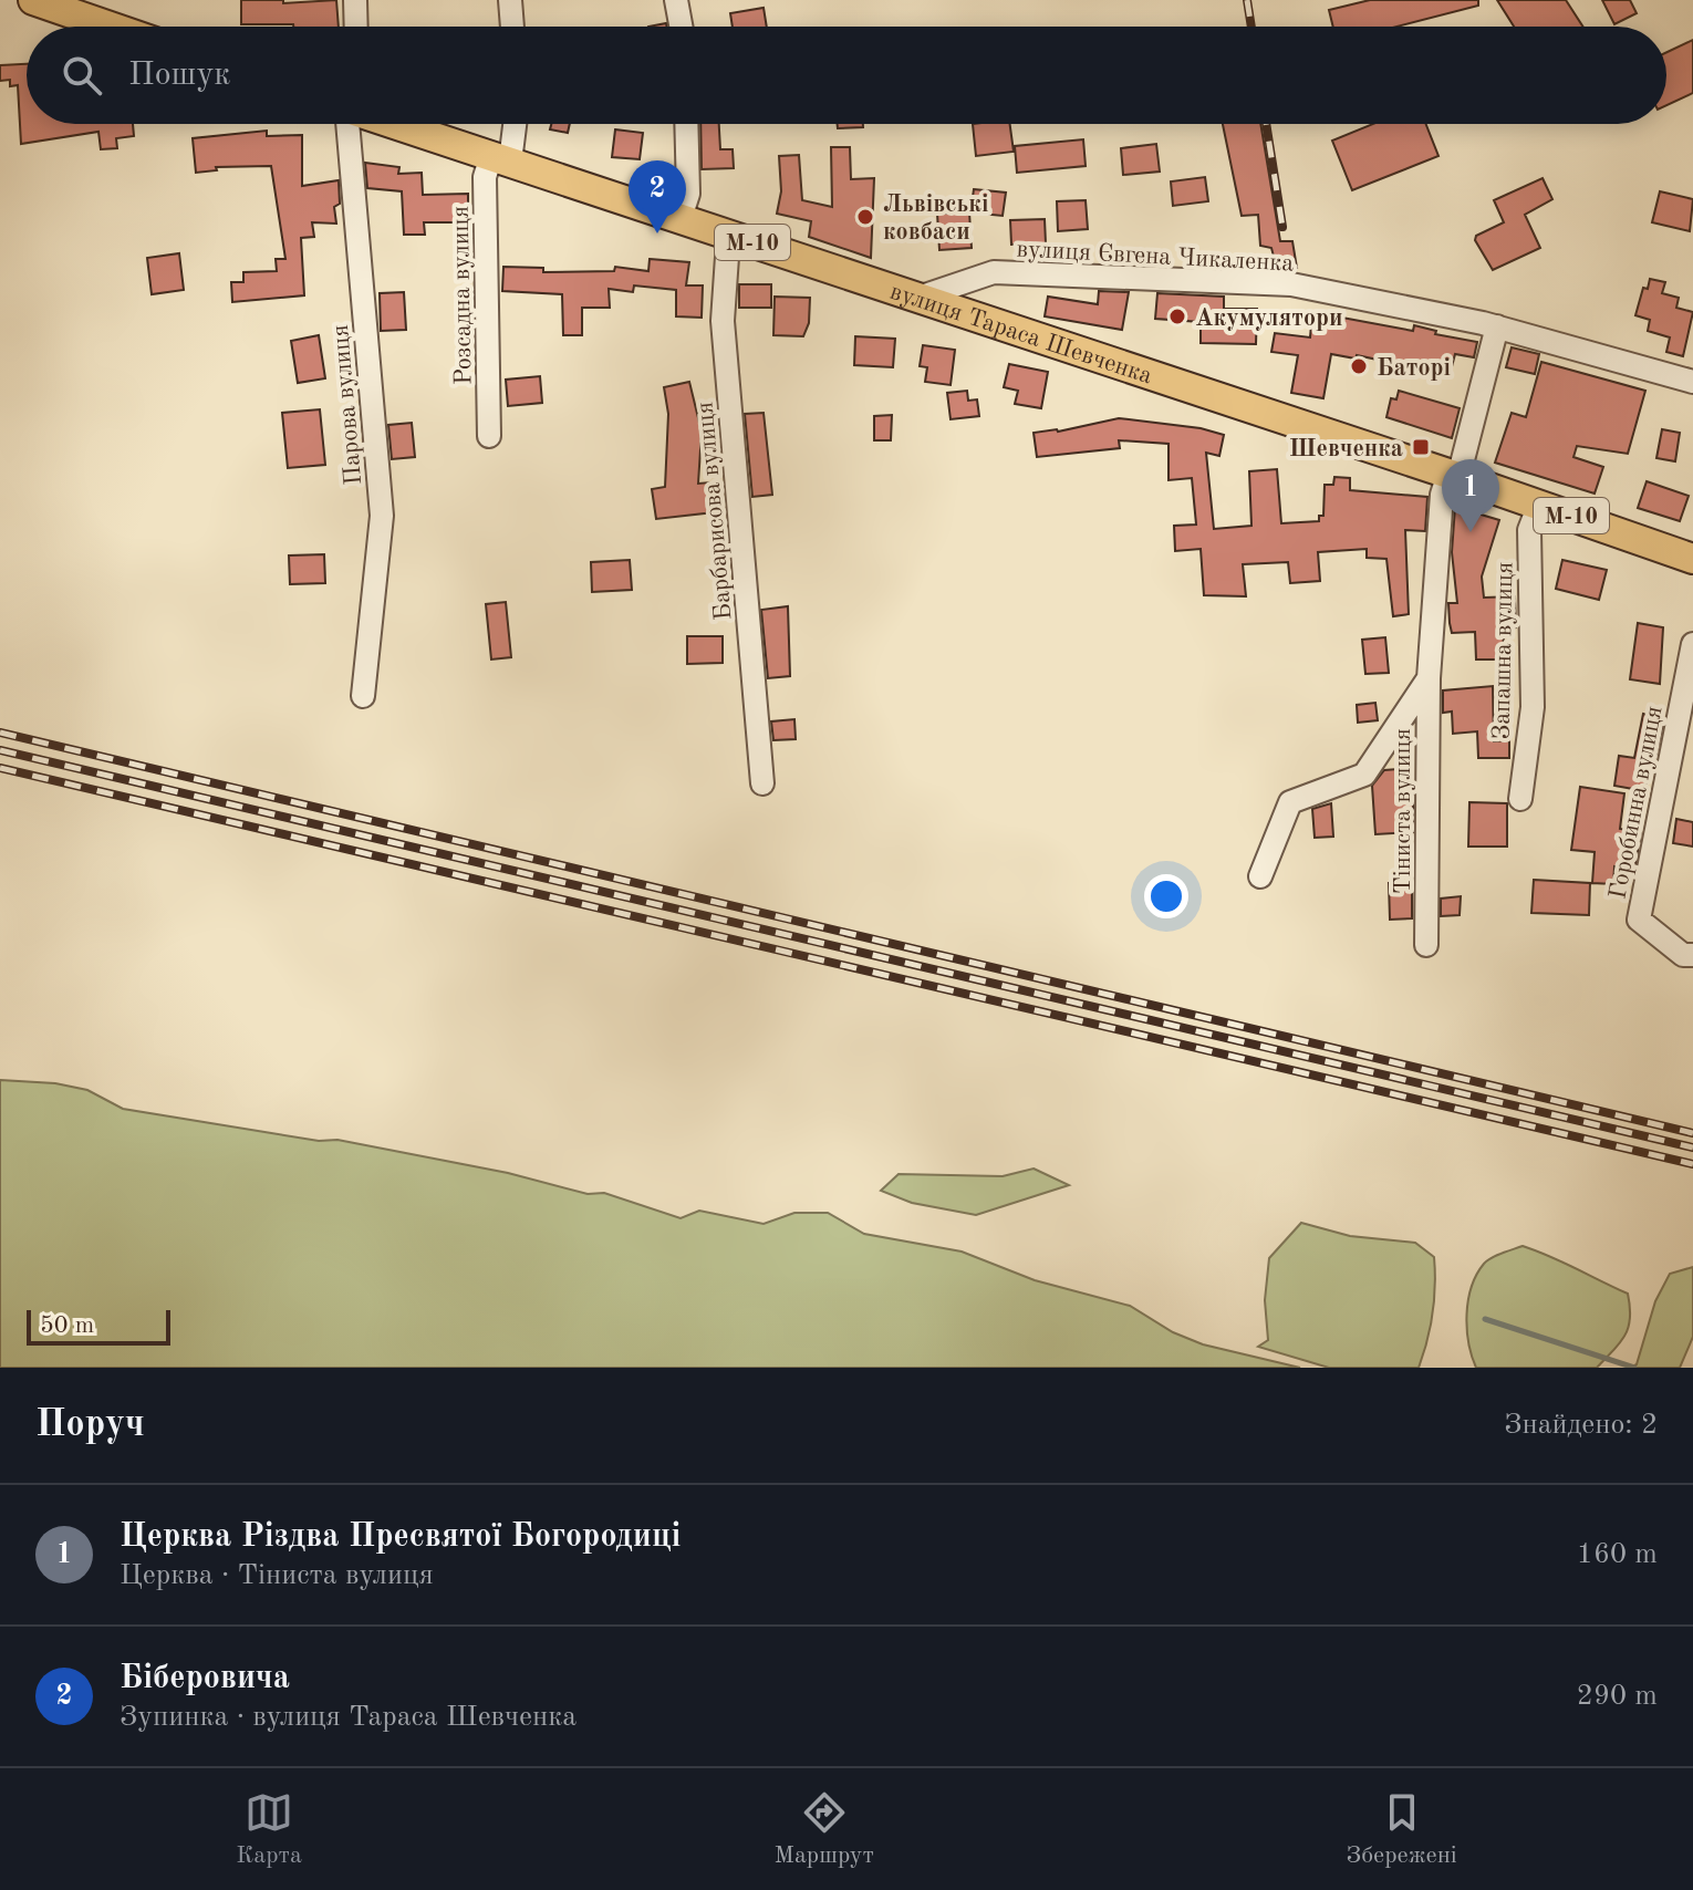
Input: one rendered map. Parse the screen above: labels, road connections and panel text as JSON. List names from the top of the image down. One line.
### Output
{"streets":{"main road":["М-10","вулиця Тараса Шевченка"],"street":["вулиця Євгена Чикаленка","Розсадна вулиця","Парова вулиця","Барбарисова вулиця","Запашна вулиця","Горобинна вулиця","Тіниста вулиця"]},"crossings":[["вулиця Євгена Чикаленка","вулиця Тараса Шевченка"],["Розсадна вулиця","вулиця Тараса Шевченка"],["вулиця Тараса Шевченка","Барбарисова вулиця"],["вулиця Тараса Шевченка","Запашна вулиця"],["вулиця Тараса Шевченка","Тіниста вулиця"]],"places":{"other":["Львівські ковбаси","Акумулятори","Баторі"],"transit":["Шевченка"]},"scale_bar":"50 m","page":{"search":"Пошук","pins":["2","1"],"scale":"50 m","heading":["Поруч","Знайдено: 2"],"list":[{"mark":"1","name":"Церква Різдва Пресвятої Богородиці","note":"Церква · Тіниста вулиця","value":"160 m"},{"mark":"2","name":"Біберовича","note":"Зупинка · вулиця Тараса Шевченка","value":"290 m"}],"nav":["Карта","Маршрут","Збережені"]}}
